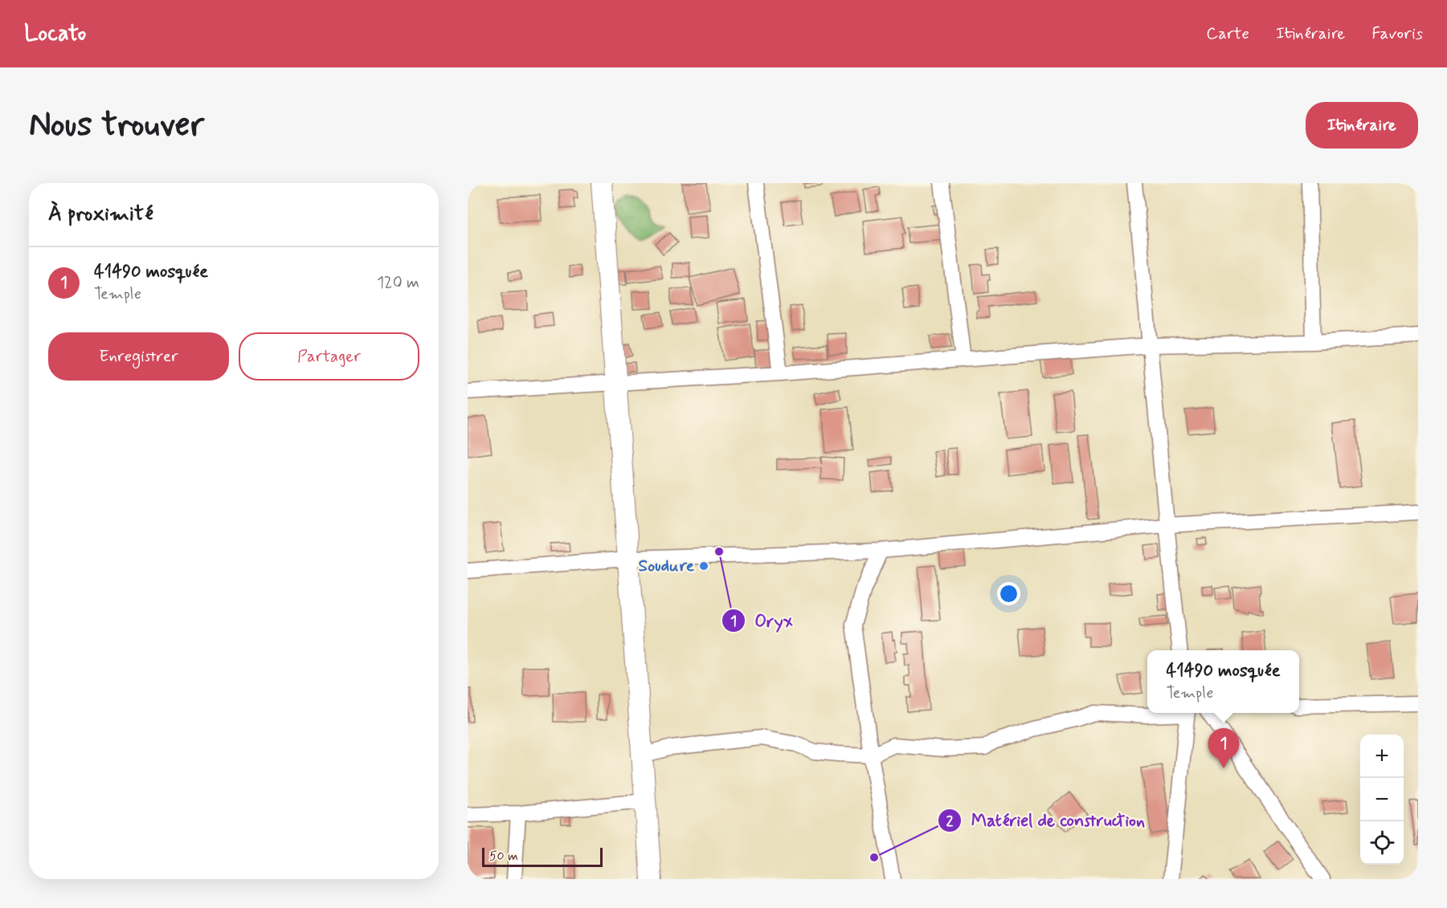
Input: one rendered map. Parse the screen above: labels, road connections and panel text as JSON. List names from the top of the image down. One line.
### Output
{"places":["Oryx","Soudure","Matériel de construction"],"scale_bar":"50 m","page":{"header":"Locato","nav":["Carte","Itinéraire","Favoris"],"buttons":["Itinéraire",["Enregistrer","Partager"]],"title":"Nous trouver","heading":"À proximité","list":[{"mark":"1","name":"41490 mosquée","note":"Temple","value":"120 m"}],"popup":["41490 mosquée","Temple"],"pins":"1","map_buttons":["+","−"],"scale":"50 m"}}
